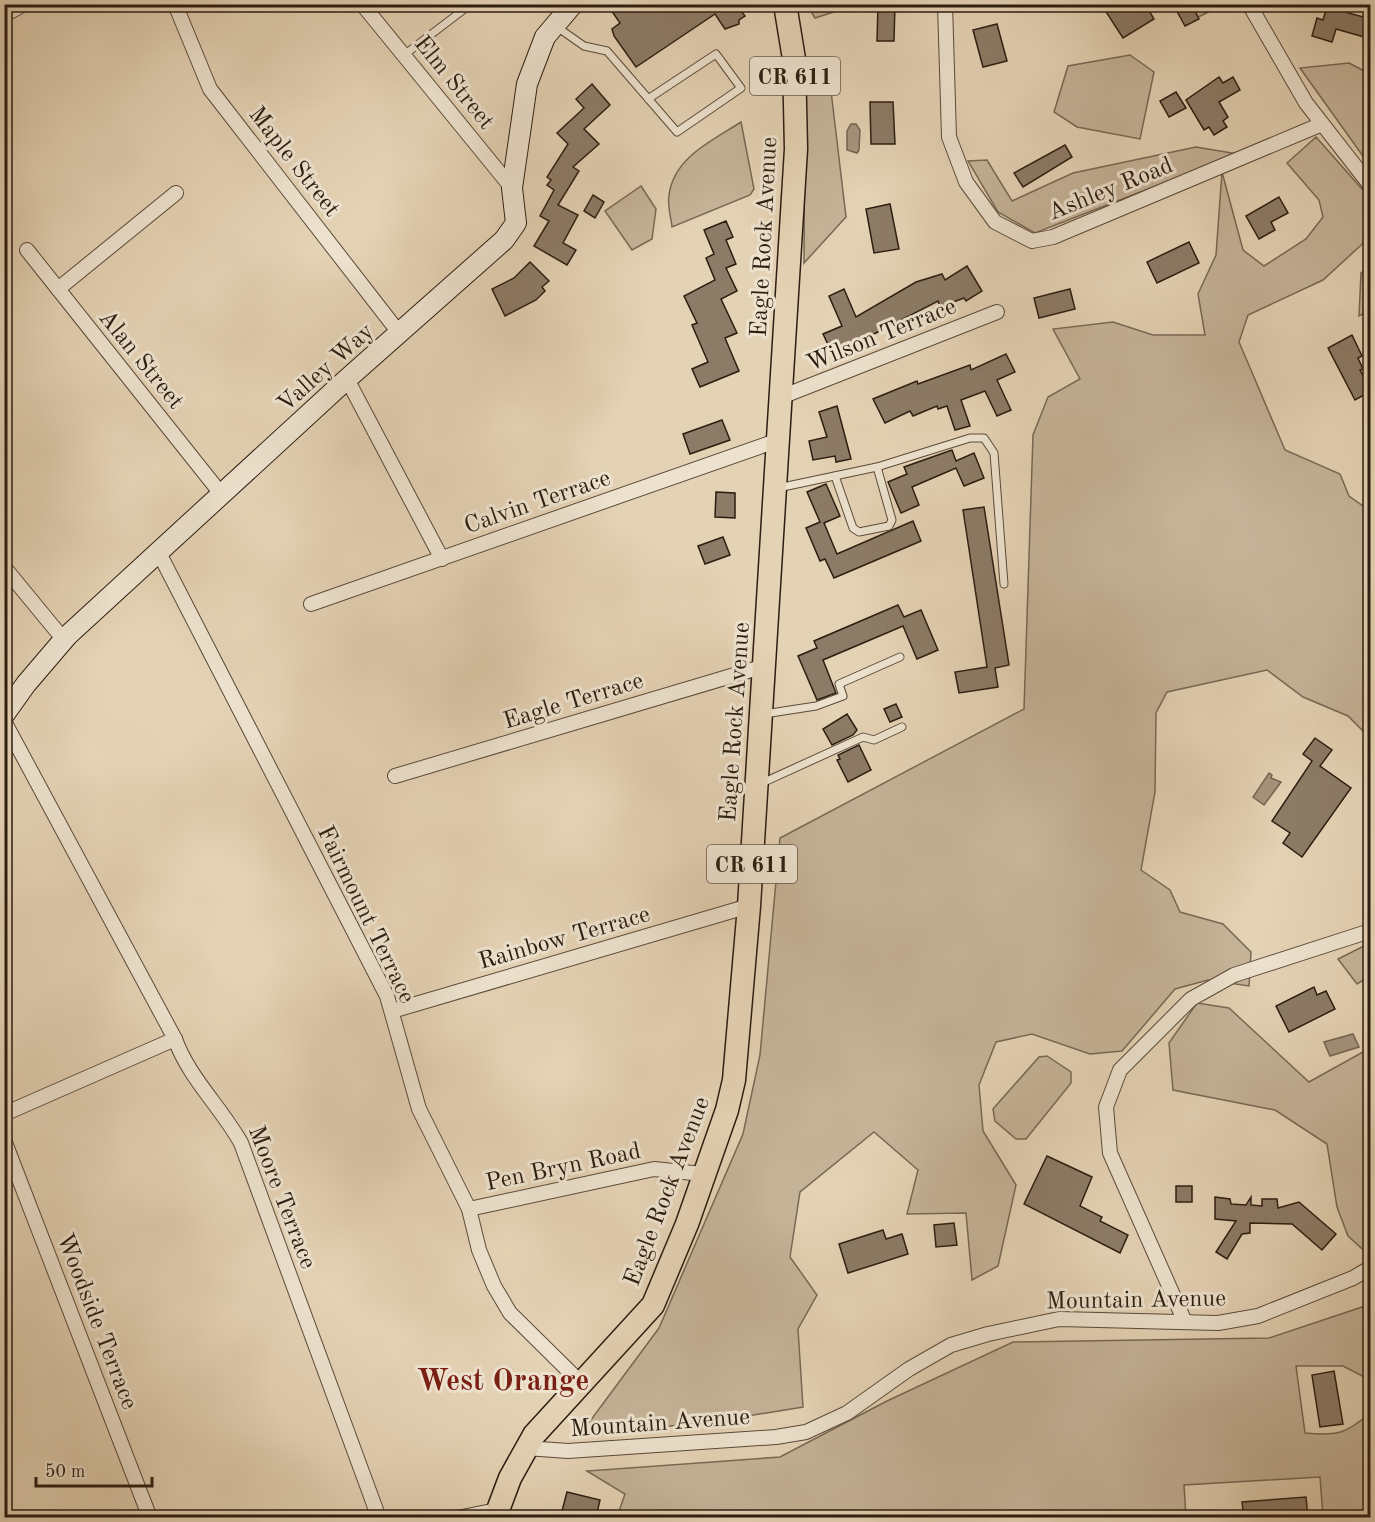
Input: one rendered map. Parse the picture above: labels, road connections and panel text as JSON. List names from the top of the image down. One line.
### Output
{"streets":{"main road":["CR 611","Eagle Rock Avenue"],"street":["Elm Street","Maple Street","Ashley Road","Wilson Terrace","Alan Street","Valley Way","Calvin Terrace","Eagle Terrace","Fairmount Terrace","Rainbow Terrace","Pen Bryn Road","Moore Terrace","Mountain Avenue","Woodside Terrace"]},"crossings":[["Elm Street","Valley Way"],["Maple Street","Valley Way"],["Eagle Rock Avenue","Wilson Terrace"],["Eagle Rock Avenue","Calvin Terrace"],["Eagle Rock Avenue","Eagle Terrace"],["Eagle Rock Avenue","Fairmount Terrace"],["Eagle Rock Avenue","Rainbow Terrace"],["Eagle Rock Avenue","Pen Bryn Road"],["Eagle Rock Avenue","Mountain Avenue"],["Alan Street","Valley Way"],["Valley Way","Fairmount Terrace"],["Fairmount Terrace","Rainbow Terrace"],["Fairmount Terrace","Pen Bryn Road"]],"districts":["West Orange"],"scale_bar":"50 m"}
